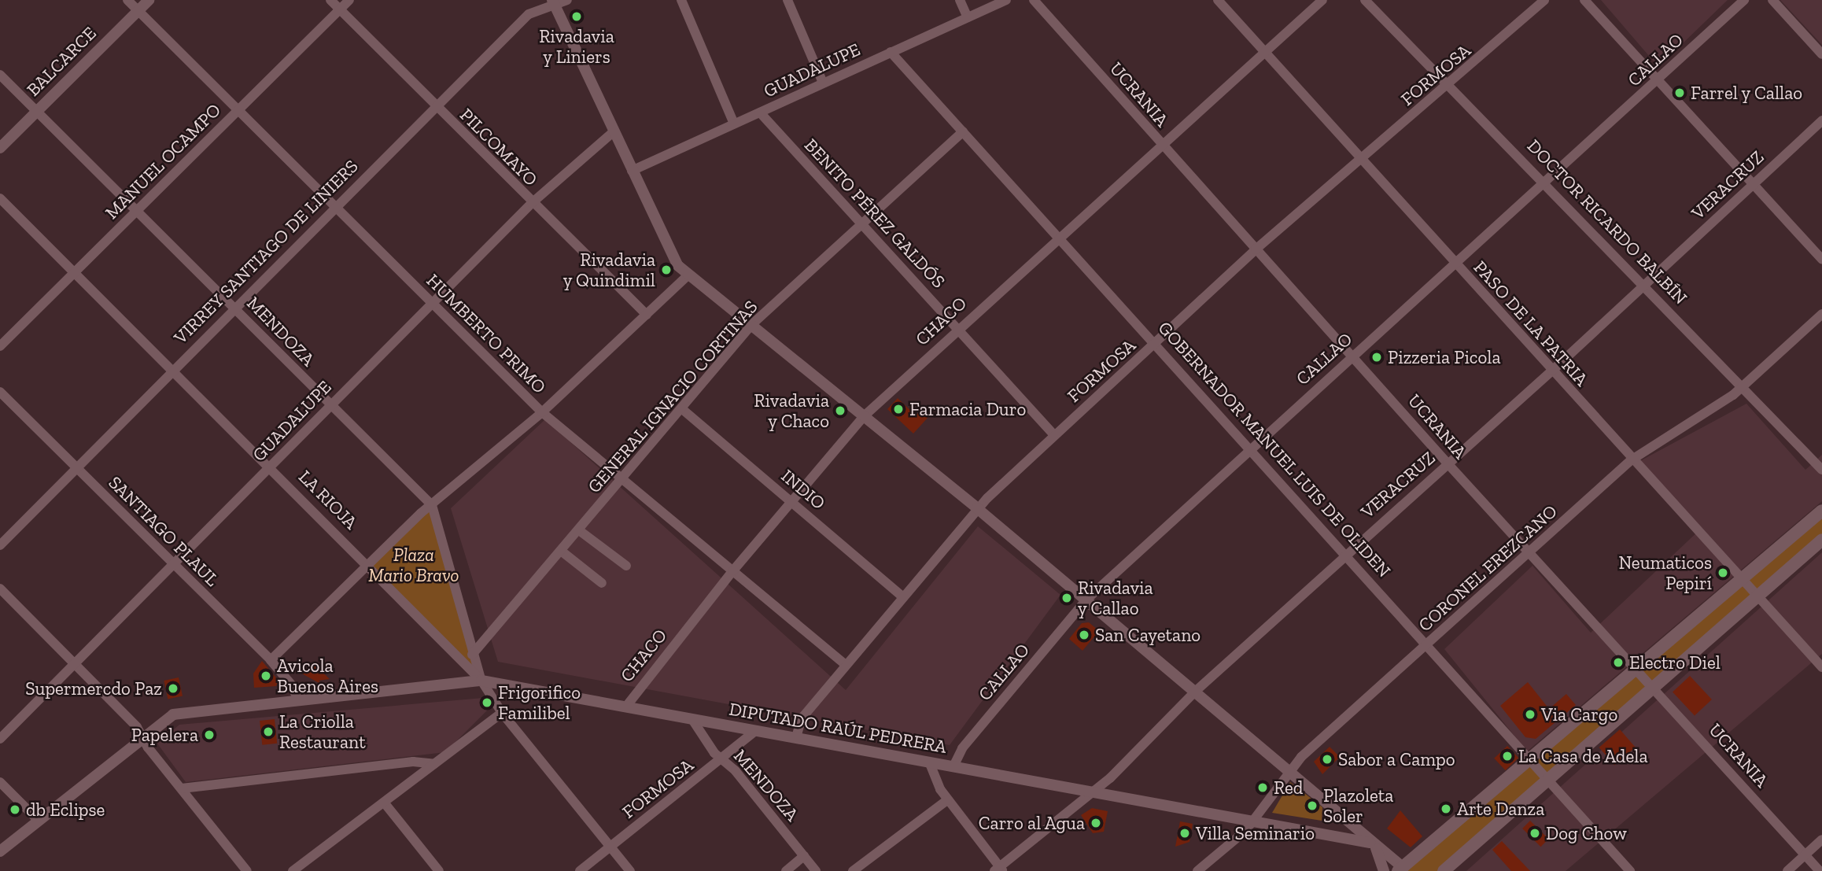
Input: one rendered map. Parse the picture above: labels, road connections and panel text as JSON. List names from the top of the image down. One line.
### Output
{"streets":{"street":["CALLAO","BALCARCE","GUADALUPE","FORMOSA","UCRANIA","PILCOMAYO","MANUEL OCAMPO","VERACRUZ","BENITO PÉREZ GALDÓS","DOCTOR RICARDO BALBÍN","VIRREY SANTIAGO DE LINIERS","CHACO","PASO DE LA PATRIA","MENDOZA","HUMBERTO PRIMO","GENERAL IGNACIO CORTINAS","GOBERNADOR MANUEL LUIS DE OLIDEN","INDIO","LA RIOJA","SANTIAGO PLAUL","CORONEL EREZCANO","DIPUTADO RAÚL PEDRERA"]},"crossings":[["CALLAO","UCRANIA"],["CALLAO","DOCTOR RICARDO BALBÍN"],["CALLAO","PASO DE LA PATRIA"],["CALLAO","GOBERNADOR MANUEL LUIS DE OLIDEN"],["CALLAO","DIPUTADO RAÚL PEDRERA"],["BALCARCE","MENDOZA"],["BALCARCE","HUMBERTO PRIMO"],["GUADALUPE","PILCOMAYO"],["GUADALUPE","BENITO PÉREZ GALDÓS"],["GUADALUPE","MENDOZA"],["GUADALUPE","HUMBERTO PRIMO"],["GUADALUPE","GOBERNADOR MANUEL LUIS DE OLIDEN"],["GUADALUPE","LA RIOJA"],["GUADALUPE","SANTIAGO PLAUL"],["FORMOSA","UCRANIA"],["FORMOSA","BENITO PÉREZ GALDÓS"],["FORMOSA","DOCTOR RICARDO BALBÍN"],["FORMOSA","PASO DE LA PATRIA"],["FORMOSA","MENDOZA"],["FORMOSA","HUMBERTO PRIMO"],["FORMOSA","GOBERNADOR MANUEL LUIS DE OLIDEN"],["FORMOSA","INDIO"],["FORMOSA","LA RIOJA"],["FORMOSA","DIPUTADO RAÚL PEDRERA"],["UCRANIA","VERACRUZ"],["UCRANIA","CHACO"],["UCRANIA","CORONEL EREZCANO"],["PILCOMAYO","MANUEL OCAMPO"],["PILCOMAYO","VIRREY SANTIAGO DE LINIERS"],["MANUEL OCAMPO","MENDOZA"],["MANUEL OCAMPO","HUMBERTO PRIMO"],["MANUEL OCAMPO","LA RIOJA"],["VERACRUZ","DOCTOR RICARDO BALBÍN"],["VERACRUZ","PASO DE LA PATRIA"],["VERACRUZ","GOBERNADOR MANUEL LUIS DE OLIDEN"],["VERACRUZ","DIPUTADO RAÚL PEDRERA"],["BENITO PÉREZ GALDÓS","CHACO"],["BENITO PÉREZ GALDÓS","GENERAL IGNACIO CORTINAS"],["DOCTOR RICARDO BALBÍN","CORONEL EREZCANO"],["VIRREY SANTIAGO DE LINIERS","MENDOZA"],["VIRREY SANTIAGO DE LINIERS","HUMBERTO PRIMO"],["VIRREY SANTIAGO DE LINIERS","LA RIOJA"],["VIRREY SANTIAGO DE LINIERS","SANTIAGO PLAUL"],["CHACO","PASO DE LA PATRIA"],["CHACO","HUMBERTO PRIMO"],["CHACO","GOBERNADOR MANUEL LUIS DE OLIDEN"],["CHACO","INDIO"],["CHACO","DIPUTADO RAÚL PEDRERA"],["PASO DE LA PATRIA","CORONEL EREZCANO"],["MENDOZA","DIPUTADO RAÚL PEDRERA"],["HUMBERTO PRIMO","GENERAL IGNACIO CORTINAS"],["GENERAL IGNACIO CORTINAS","GOBERNADOR MANUEL LUIS DE OLIDEN"],["GENERAL IGNACIO CORTINAS","INDIO"],["GOBERNADOR MANUEL LUIS DE OLIDEN","CORONEL EREZCANO"],["LA RIOJA","DIPUTADO RAÚL PEDRERA"],["SANTIAGO PLAUL","DIPUTADO RAÚL PEDRERA"],["CORONEL EREZCANO","DIPUTADO RAÚL PEDRERA"]],"parks":["Plaza Mario Bravo"],"places":["Rivadavia y Liniers","Farrel y Callao","Rivadavia y Quindimil","Pizzeria Picola","Farmacia Duro","Rivadavia y Chaco","Neumaticos Pepirí","Rivadavia y Callao","San Cayetano","Electro Diel","Avicola Buenos Aires","Supermercdo Paz","Frigorifico Familibel","Via Cargo","La Criolla Restaurant","Papelera","La Casa de Adela","Sabor a Campo","Red","Plazoleta Soler","Arte Danza","db Eclipse","Carro al Agua","Villa Seminario","Dog Chow"]}
